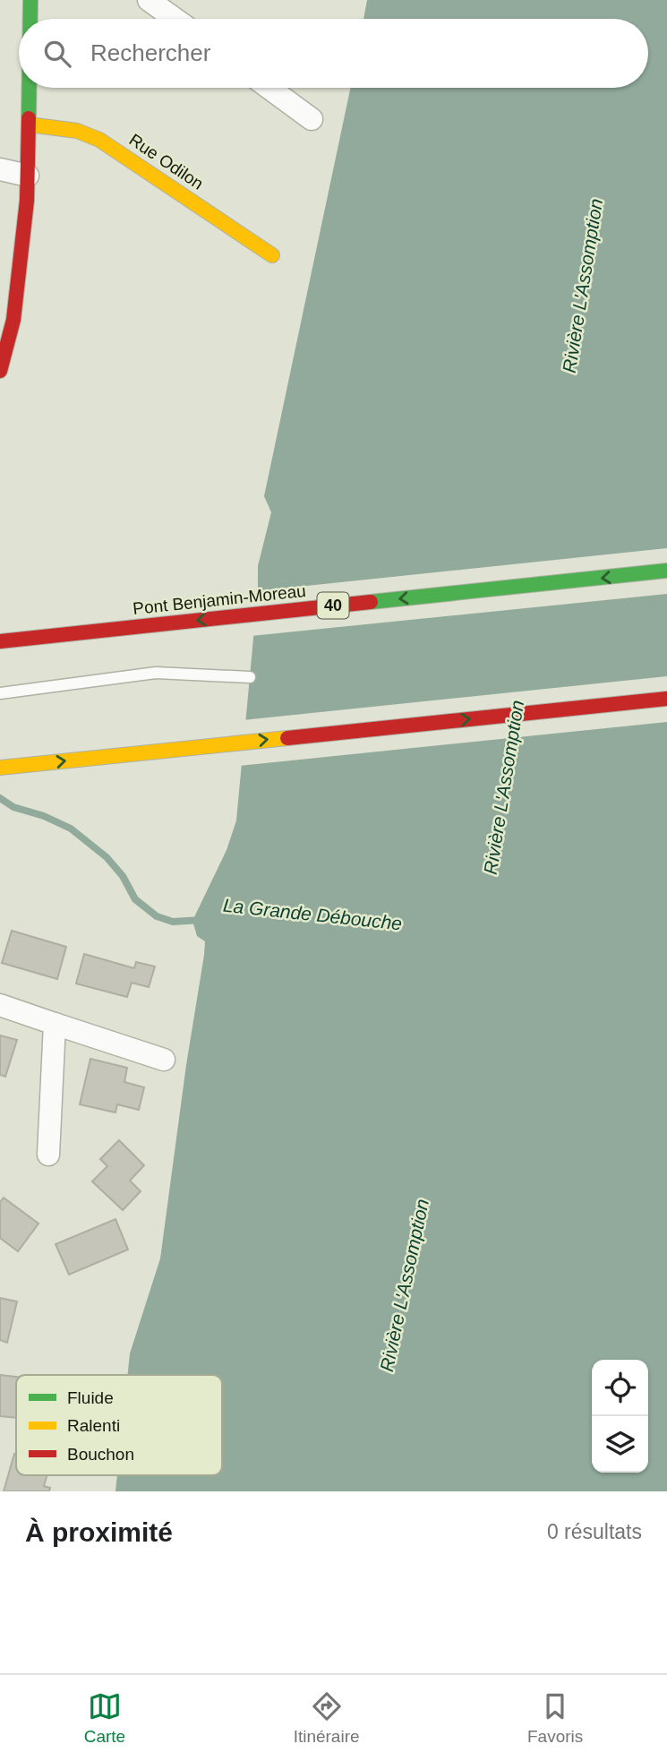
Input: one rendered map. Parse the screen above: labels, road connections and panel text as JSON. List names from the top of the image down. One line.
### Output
{"streets":{"main road":["Rue Odilon","Pont Benjamin-Moreau","40"]},"water":["Rivière L'Assomption","La Grande Débouche"],"legend":["Fluide","Ralenti","Bouchon"],"page":{"search":"Rechercher","heading":["À proximité","0 résultats"],"nav":["Carte","Itinéraire","Favoris"]}}
